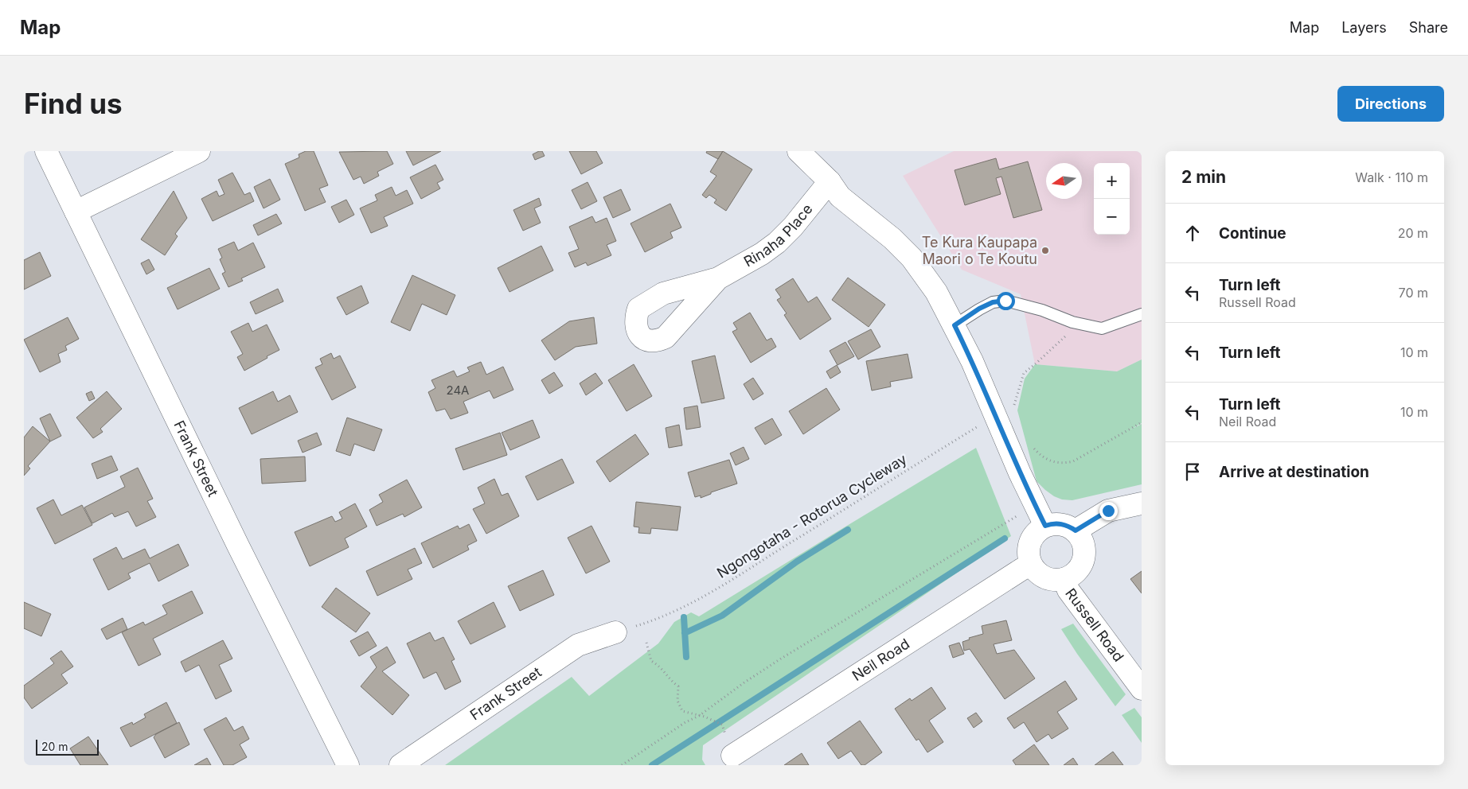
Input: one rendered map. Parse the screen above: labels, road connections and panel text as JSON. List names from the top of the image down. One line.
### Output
{"streets":{"street":["Rinaha Place","Frank Street","Russell Road","Neil Road"],"path":["Ngongotaha - Rotorua Cycleway"]},"crossings":[["Russell Road","Neil Road"]],"places":["Te Kura Kaupapa Maori o Te Koutu"],"house_numbers":["24A"],"scale_bar":"20 m","north":"left","page":{"header":"Map","nav":["Map","Layers","Share"],"buttons":"Directions","title":"Find us","heading":["2 min","Walk · 110 m"],"map_buttons":["+","−"],"list":[["Continue","20 m"],["Turn left","Russell Road","70 m"],["Turn left","10 m"],["Turn left","Neil Road","10 m"],"Arrive at destination"],"scale":"20 m"}}
